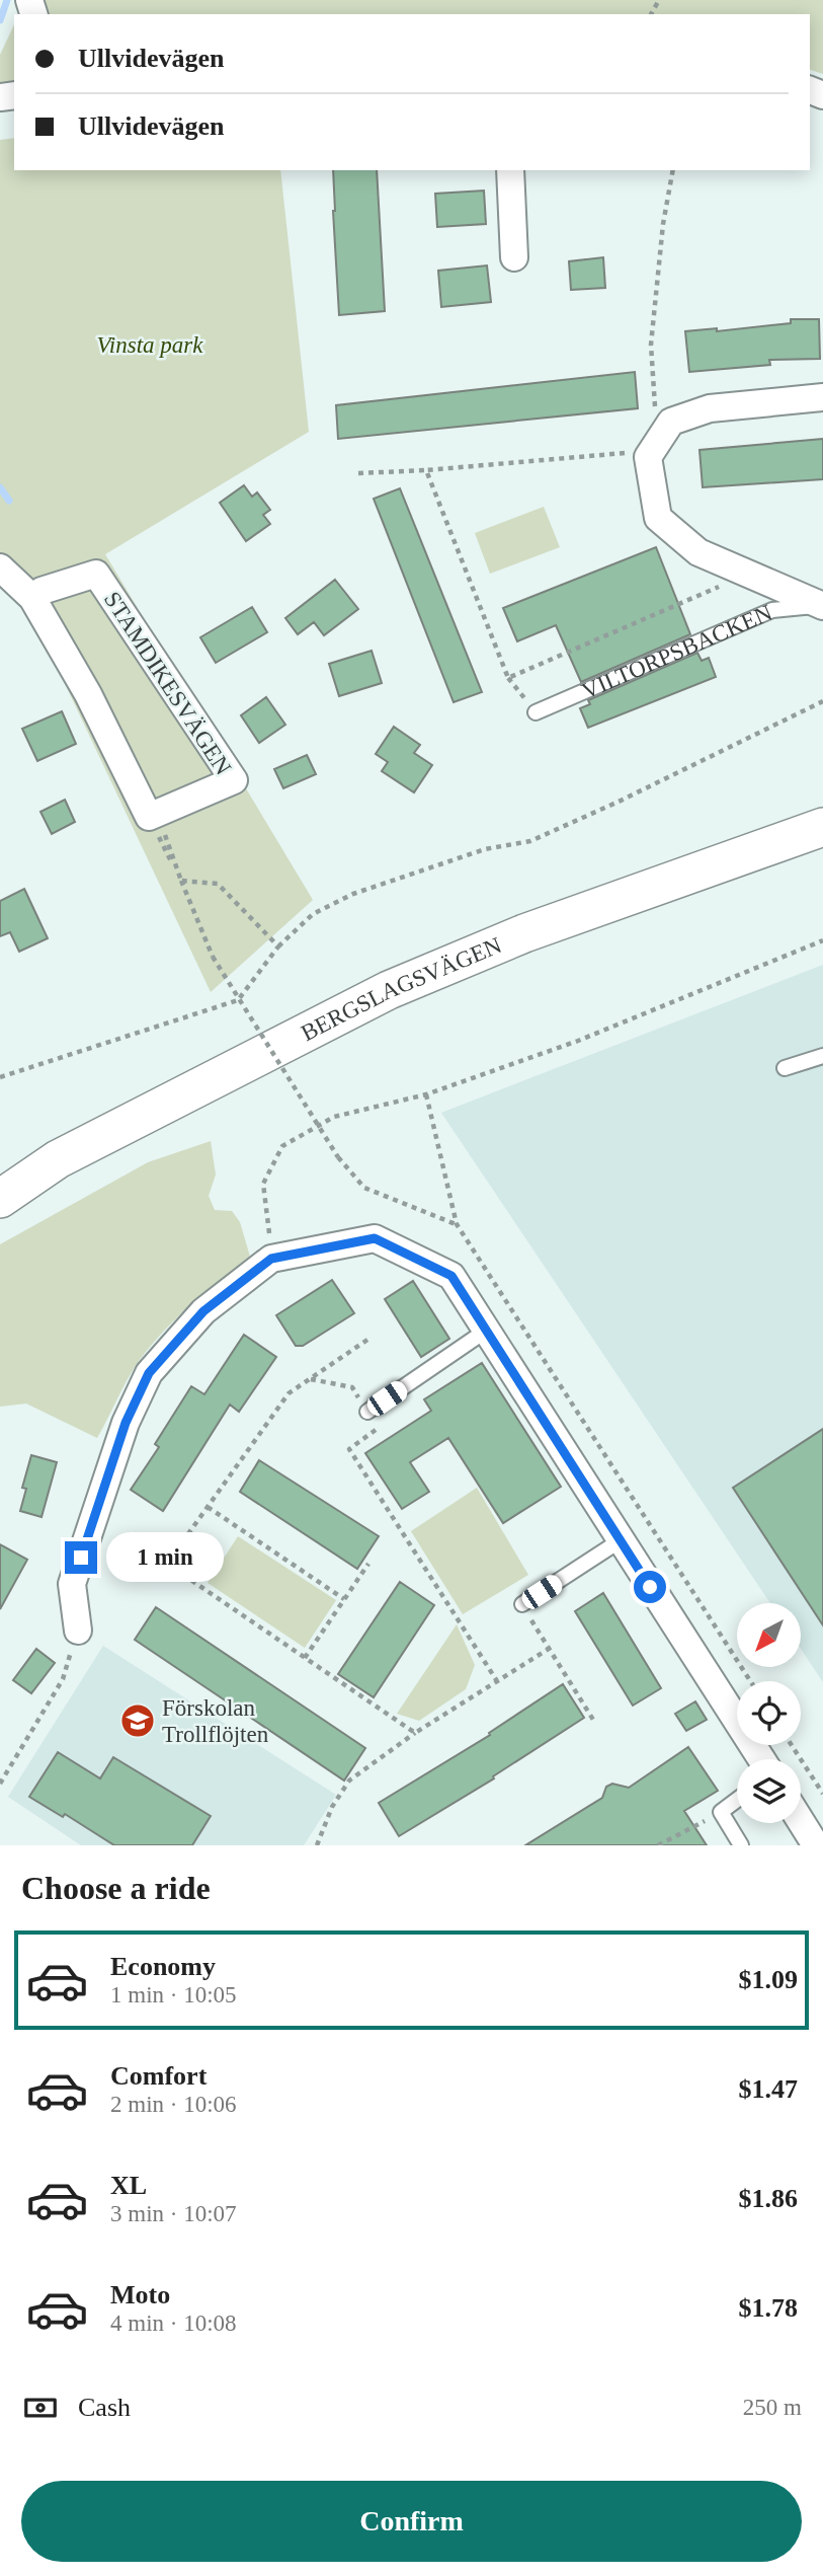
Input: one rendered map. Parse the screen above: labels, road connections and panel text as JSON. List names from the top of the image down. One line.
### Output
{"streets":{"main road":["BERGSLAGSVÄGEN"],"street":["VILTORPSBACKEN","STAMDIKESVÄGEN"]},"parks":["Vinsta park"],"places":{"school or university":["Förskolan Trollflöjten"]},"north":"bottom left","page":{"banner":["Ullvidevägen","Ullvidevägen"],"bubble":"1 min","heading":"Choose a ride","list":[{"name":"Economy","note":"1 min · 10:05","value":"$1.09"},{"name":"Comfort","note":"2 min · 10:06","value":"$1.47"},{"name":"XL","note":"3 min · 10:07","value":"$1.86"},{"name":"Moto","note":"4 min · 10:08","value":"$1.78"}],"pay":["Cash","250 m"],"buttons":"Confirm"}}
